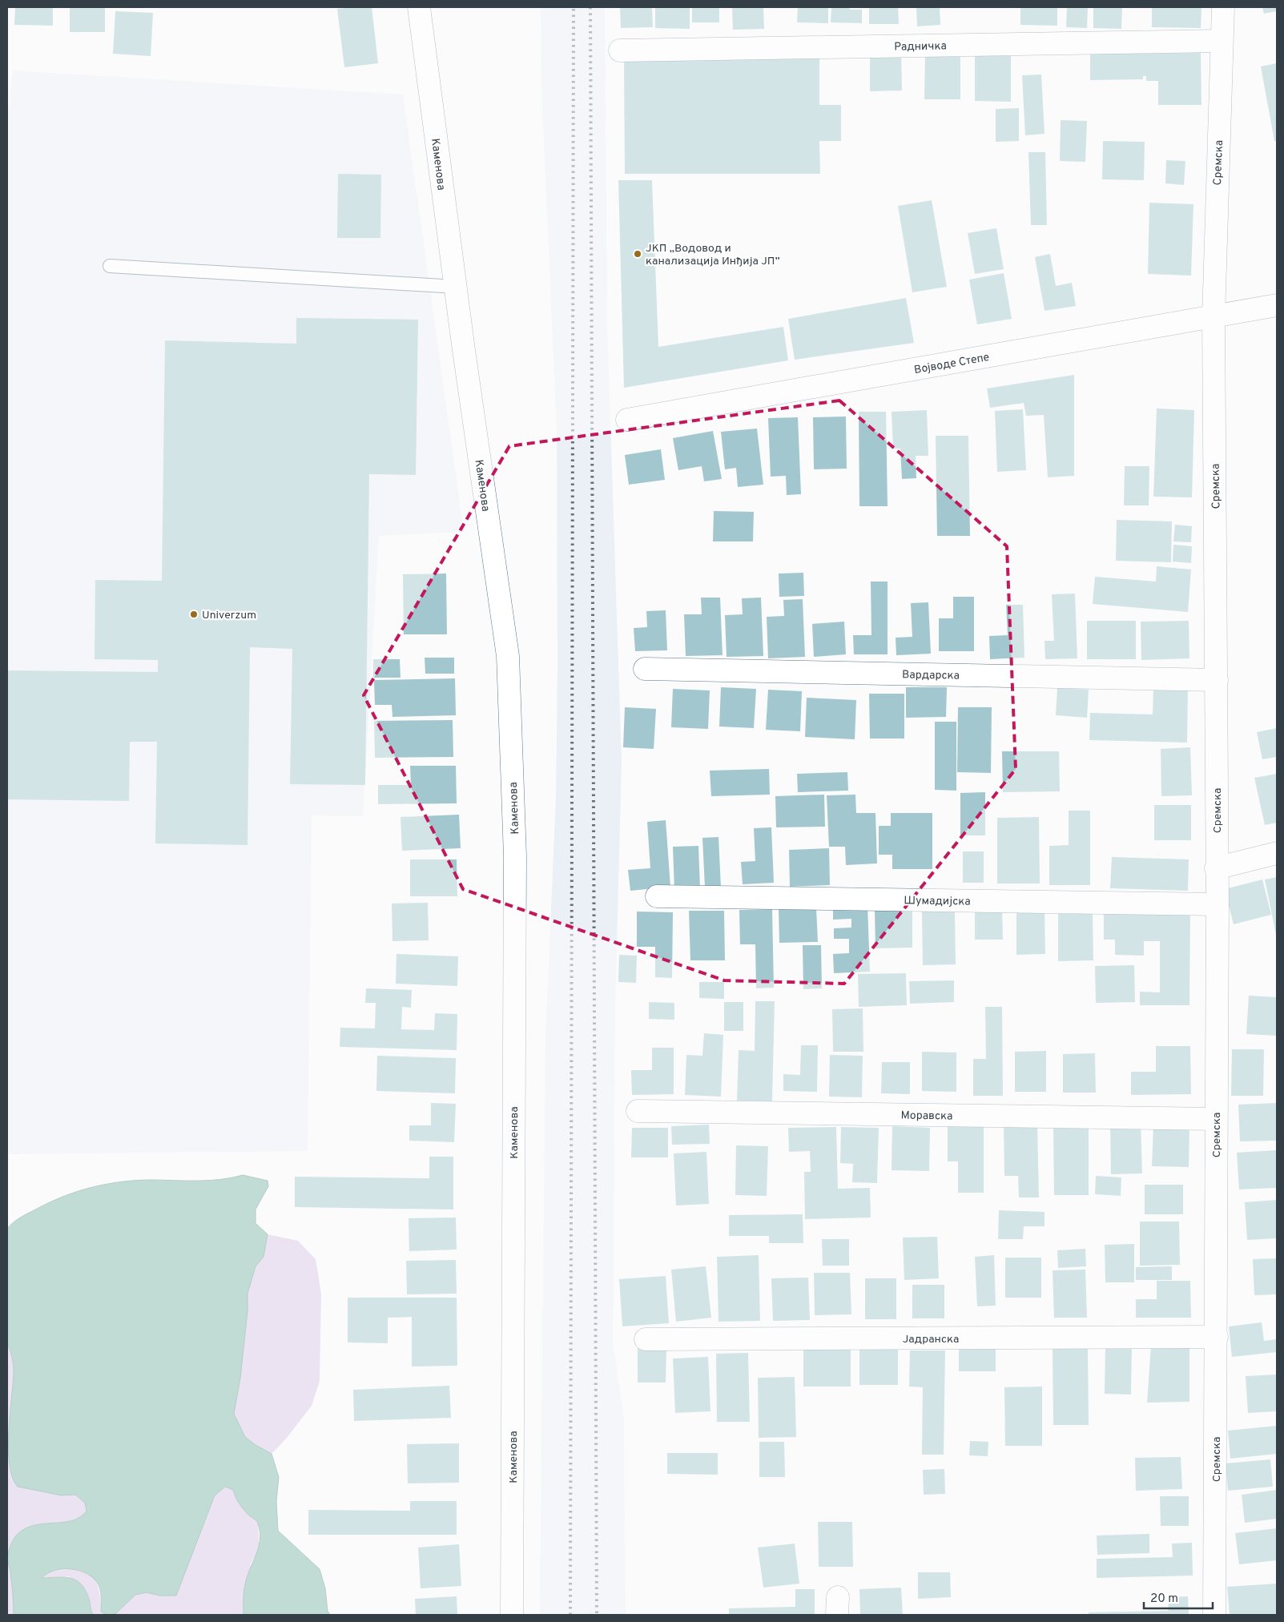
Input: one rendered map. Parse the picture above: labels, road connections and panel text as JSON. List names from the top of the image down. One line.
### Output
{"streets":{"street":["Радничка","Сремска","Каменова","Војводе Степе","Вардарска","Шумадијска","Моравска","Јадранска"]},"crossings":[["Радничка","Сремска"],["Сремска","Војводе Степе"],["Сремска","Вардарска"],["Сремска","Шумадијска"],["Сремска","Моравска"],["Сремска","Јадранска"]],"places":["ЈКП „Водовод и канализација Инђија ЈП”","Univerzum"],"scale_bar":"20 m"}
